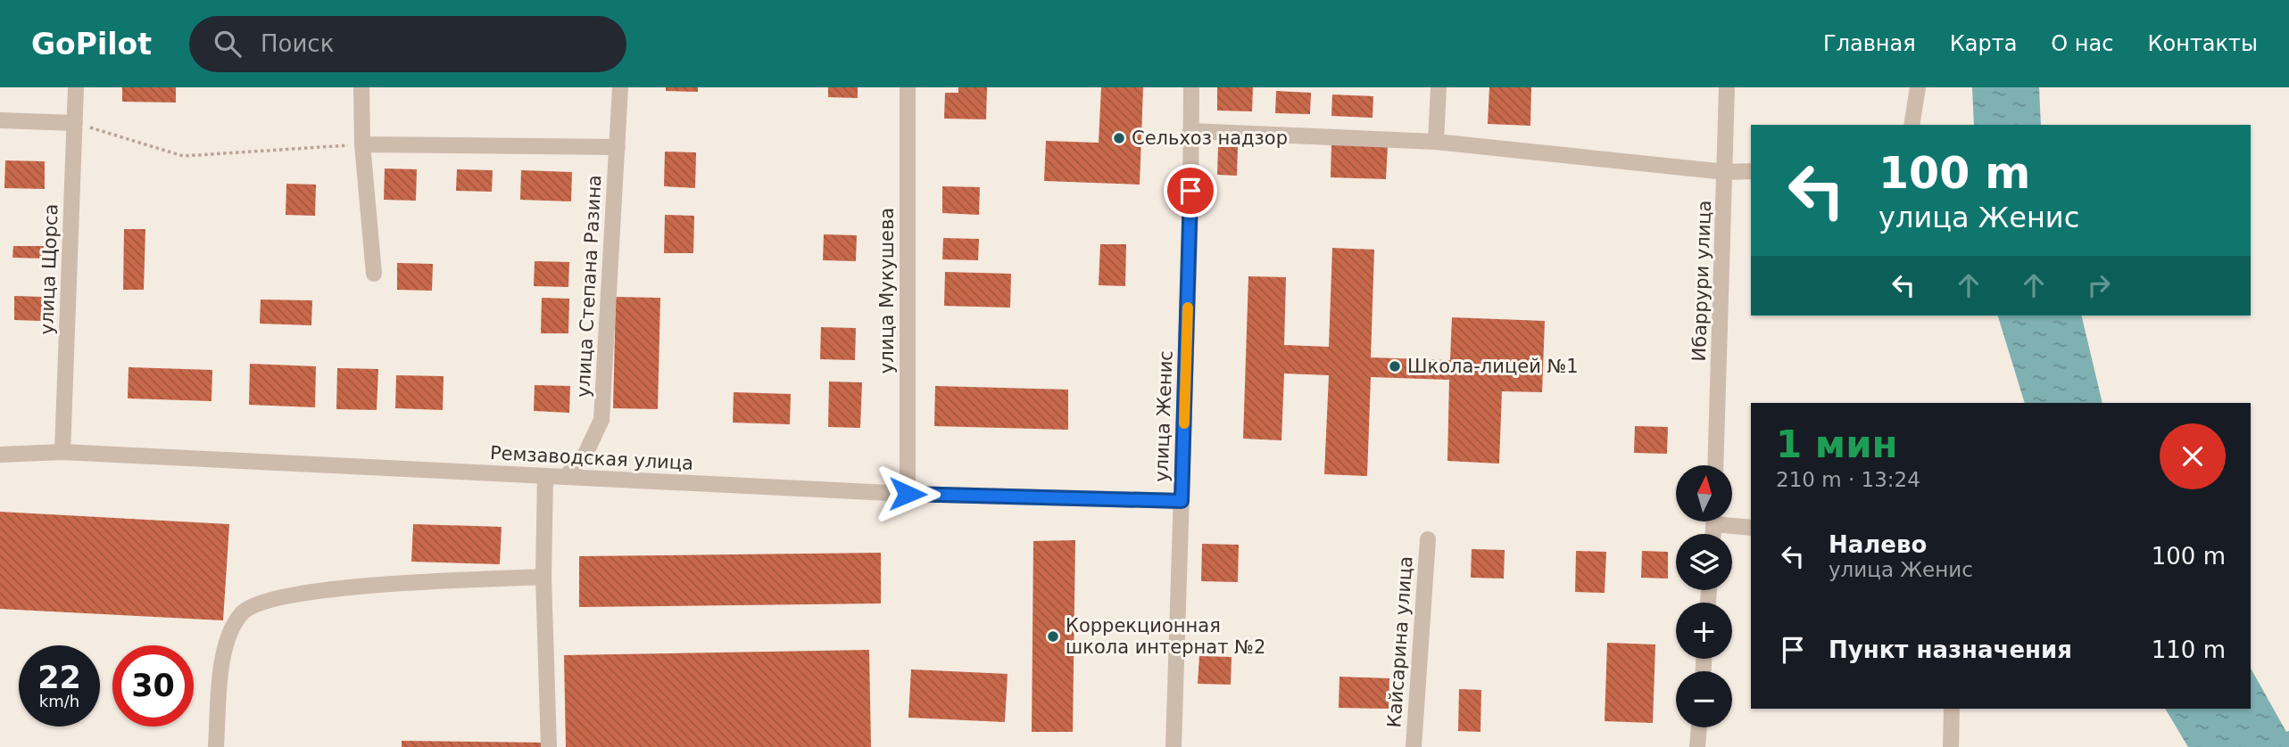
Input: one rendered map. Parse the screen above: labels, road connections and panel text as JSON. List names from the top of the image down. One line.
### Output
{"streets":{"street":["улица Щорса","Ибаррури улица","улица Степана Разина","улица Мукушева","улица Женис","Ремзаводская улица","Кайсарина улица"]},"crossings":[["улица Щорса","Ремзаводская улица"],["улица Степана Разина","Ремзаводская улица"],["улица Мукушева","Ремзаводская улица"],["улица Женис","Ремзаводская улица"]],"places":["Сельхоз надзор","Школа-лицей №1","Коррекционная школа интернат №2"],"north":"top","page":{"header":"GoPilot","search":"Поиск","nav":["Главная","Карта","О нас","Контакты"],"turn":["100 m","улица Женис"],"heading":["1 мин","210 m · 13:24"],"map_buttons":["+","−"],"list":[{"name":"Налево","note":"улица Женис","value":"100 m"},{"name":"Пункт назначения","value":"110 m"}],"speed":"22 km/h","limit":"30"}}
